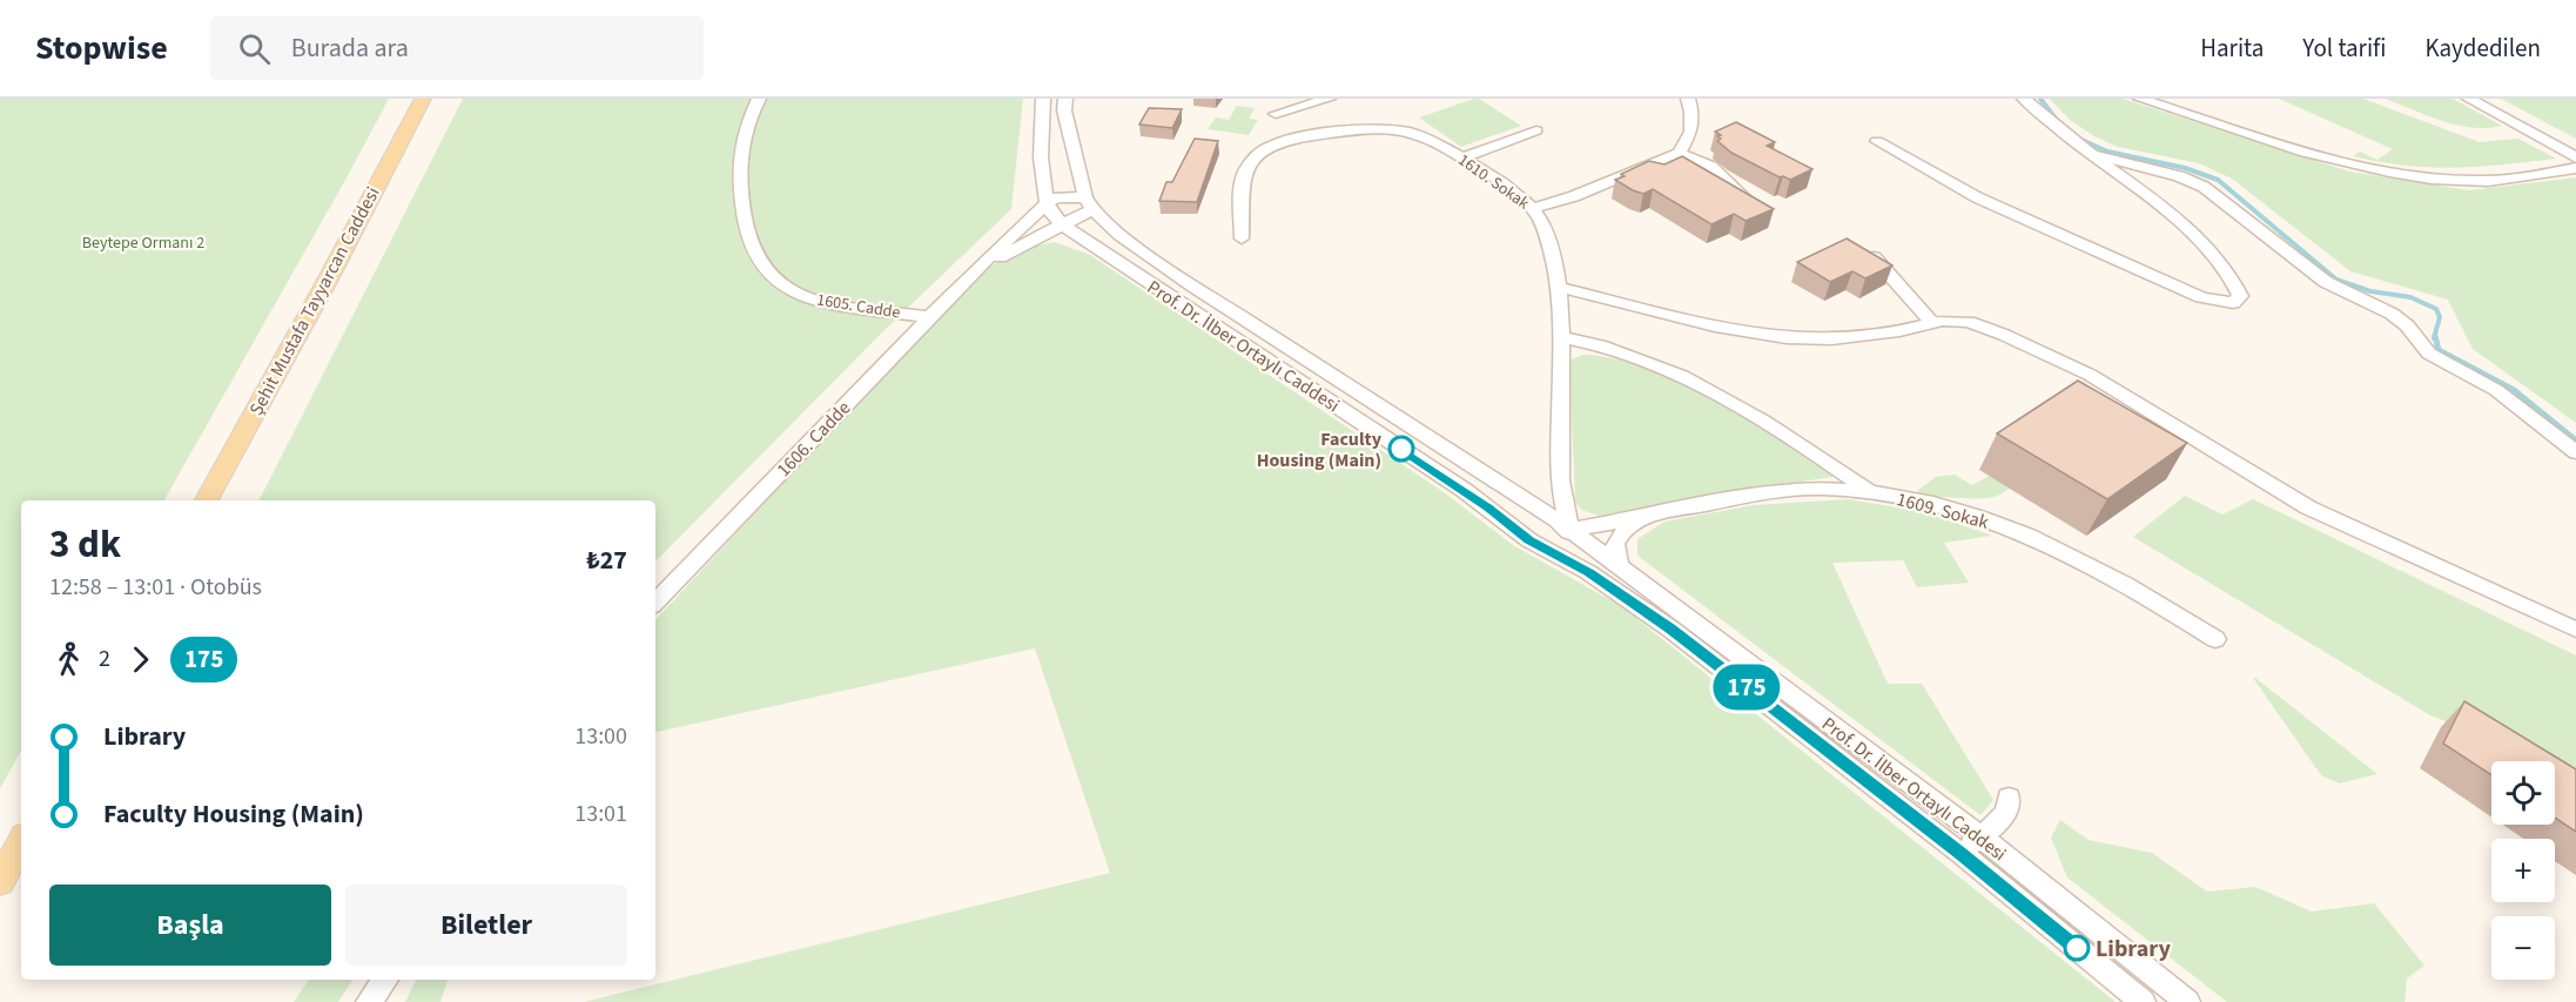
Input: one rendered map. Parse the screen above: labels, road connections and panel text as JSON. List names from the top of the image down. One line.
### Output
{"streets":{"main road":["Şehit Mustafa Tayyarcan Caddesi"],"street":["1610. Sokak","1605. Cadde","Prof. Dr. İlber Ortaylı Caddesi","1606. Cadde","1609. Sokak"]},"crossings":[["1610. Sokak","Prof. Dr. İlber Ortaylı Caddesi"],["1610. Sokak","1609. Sokak"],["1605. Cadde","1606. Cadde"],["Prof. Dr. İlber Ortaylı Caddesi","1606. Cadde"],["Prof. Dr. İlber Ortaylı Caddesi","1609. Sokak"]],"parks":["Beytepe Ormanı 2"],"places":["Faculty Housing (Main)","Library"],"lines":["bus line 175"],"page":{"header":"Stopwise","search":"Burada ara","nav":["Harita","Yol tarifi","Kaydedilen"],"on_map":"175","heading":["3 dk","12:58 – 13:01 · Otobüs","₺27"],"legs":["2","175"],"list":[{"name":"Library","value":"13:00"},{"name":"Faculty Housing (Main)","value":"13:01"}],"map_buttons":["+","−"],"buttons":["Başla","Biletler"]}}
